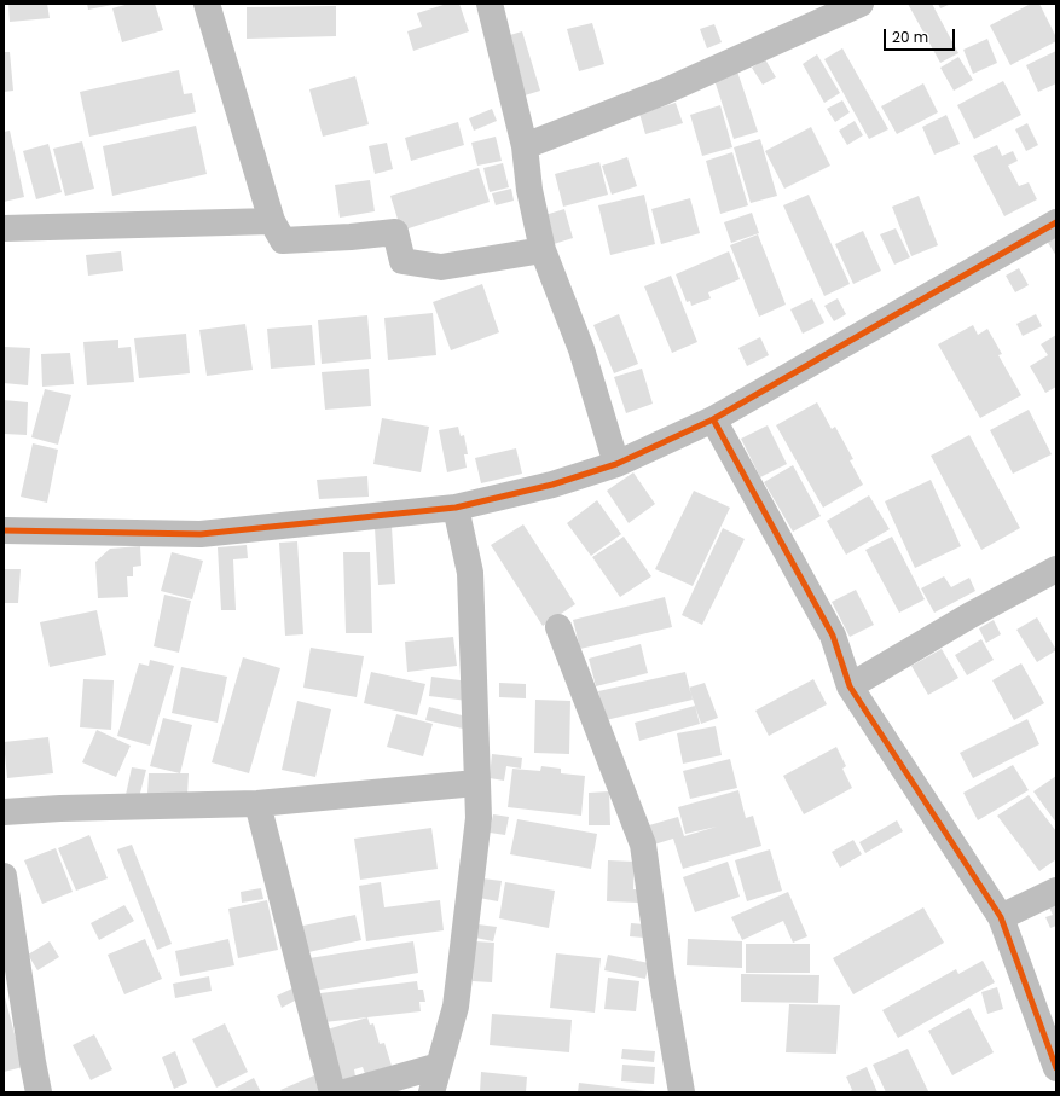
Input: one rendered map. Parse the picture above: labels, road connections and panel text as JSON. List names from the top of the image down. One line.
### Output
{"scale_bar":"20 m"}
